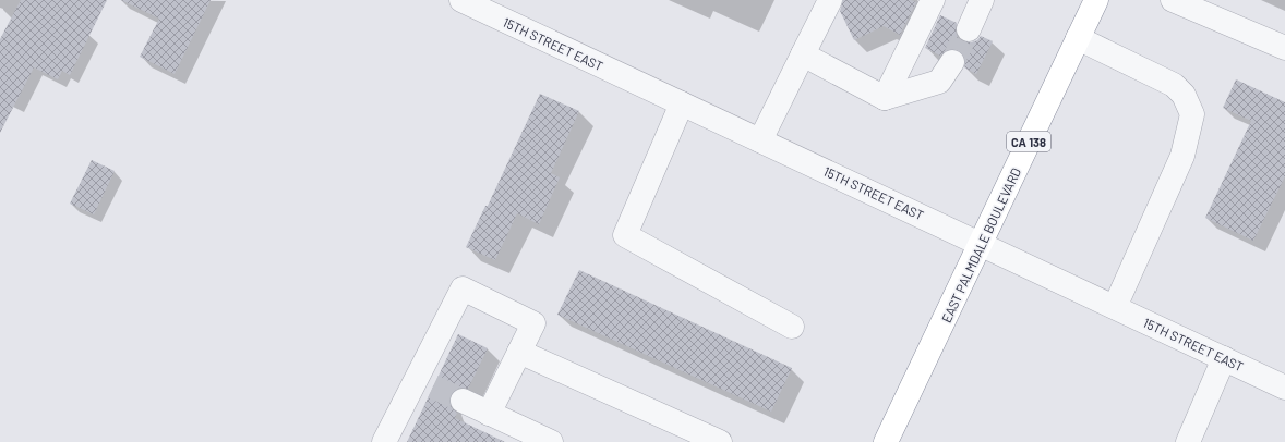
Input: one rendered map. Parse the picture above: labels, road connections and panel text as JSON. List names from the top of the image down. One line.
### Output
{"streets":{"highway":["CA 138","EAST PALMDALE BOULEVARD"],"street":["15TH STREET EAST"]},"crossings":[["15TH STREET EAST","EAST PALMDALE BOULEVARD"]]}
